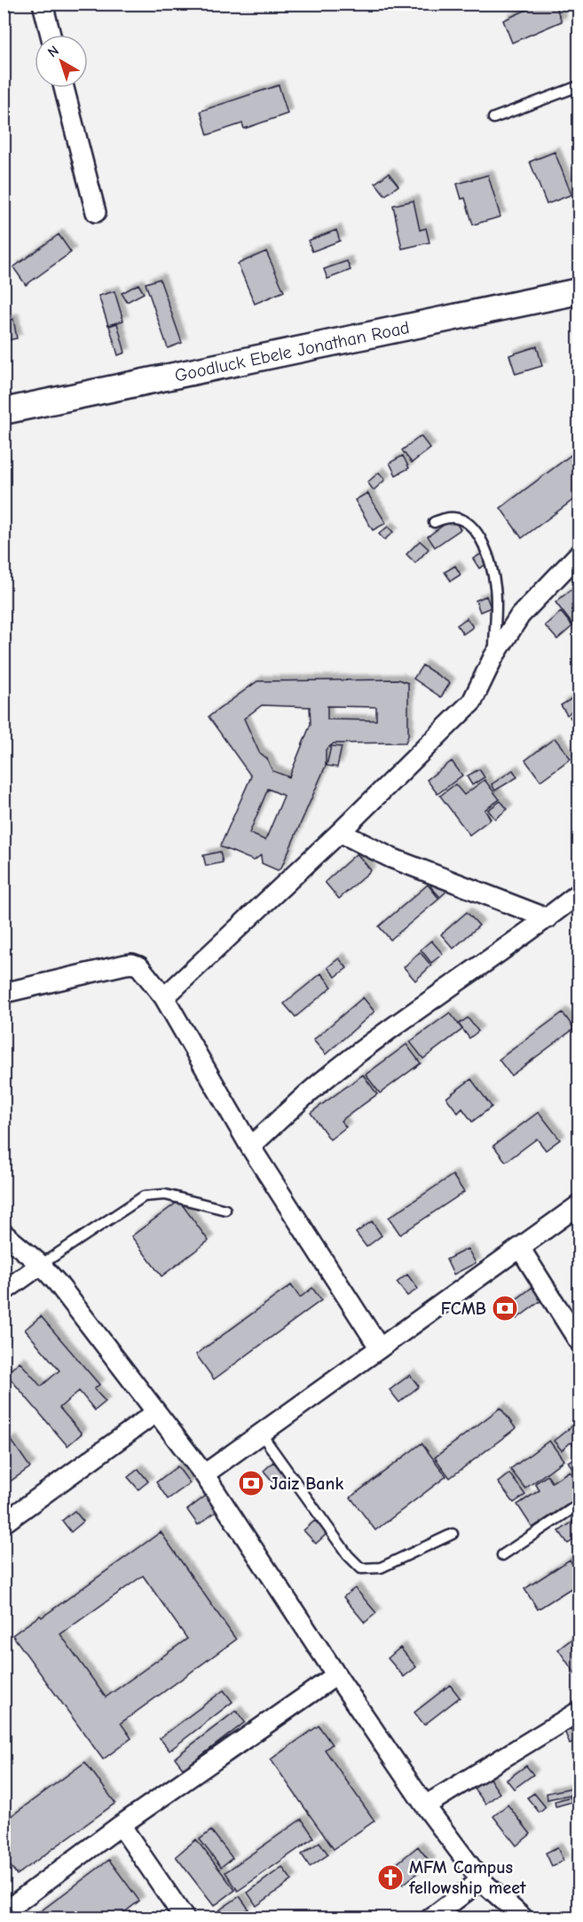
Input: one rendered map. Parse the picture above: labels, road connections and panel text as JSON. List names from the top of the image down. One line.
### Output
{"streets":{"main road":["Goodluck Ebele Jonathan Road"]},"places":{"bank":["FCMB","Jaiz Bank"],"church":["MFM Campus fellowship meet"]},"north":"top left"}
